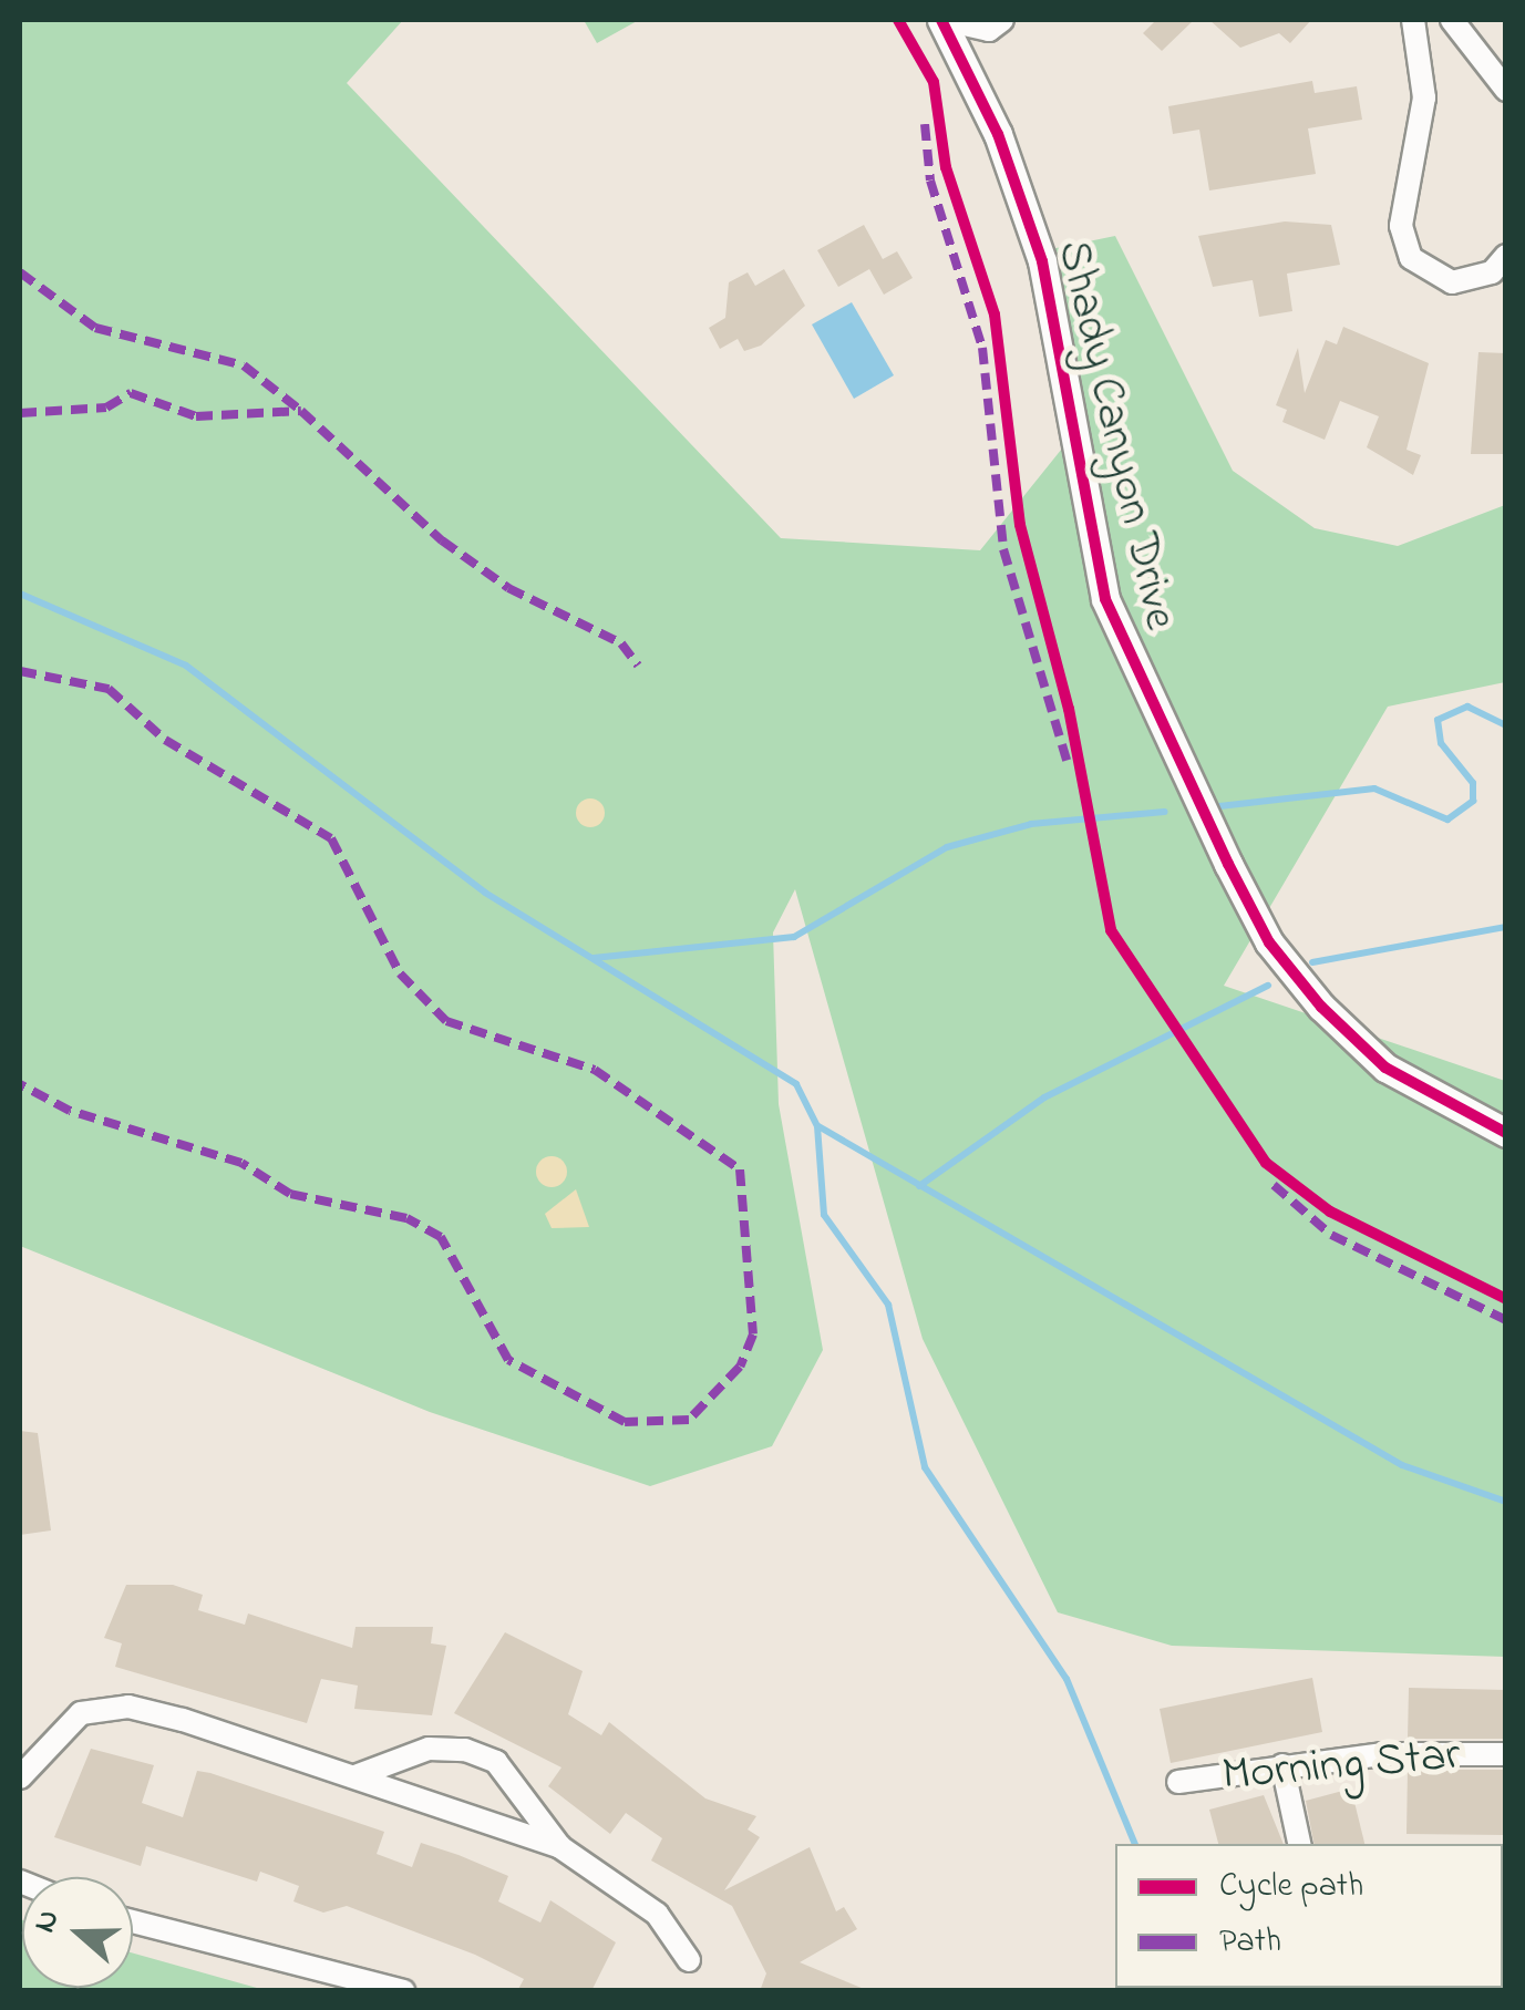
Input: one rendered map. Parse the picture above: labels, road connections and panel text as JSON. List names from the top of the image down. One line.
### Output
{"streets":{"street":["Shady Canyon Drive","Morning Star"]},"legend":["Cycle path","Path"],"north":"left"}
